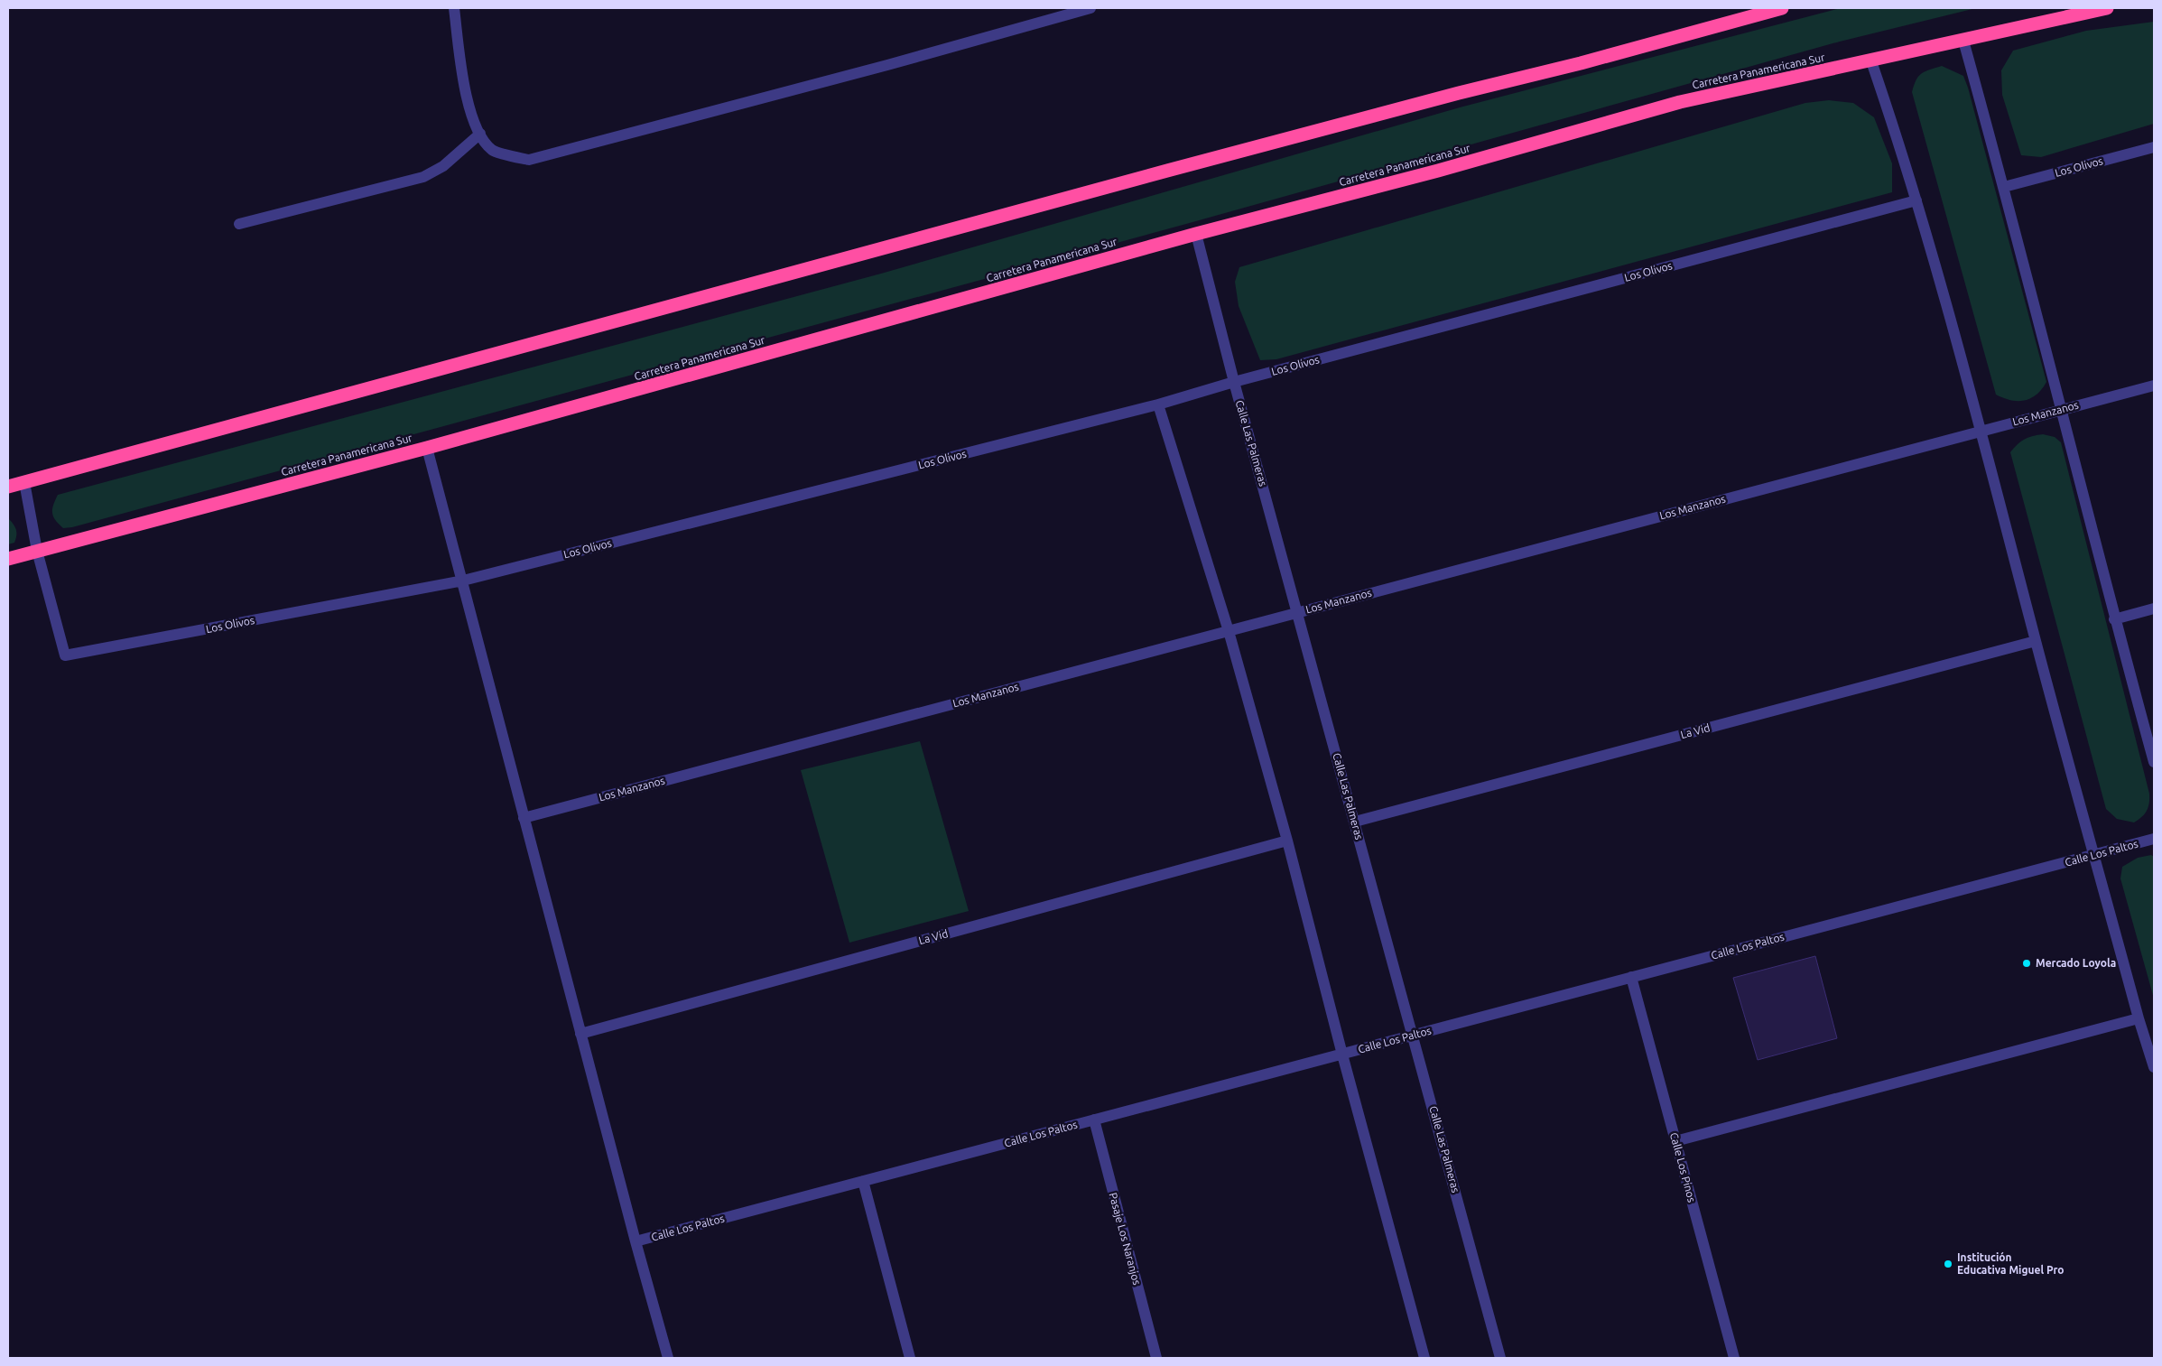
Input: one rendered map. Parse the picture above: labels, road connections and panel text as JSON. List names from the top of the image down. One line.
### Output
{"streets":{"highway":["Carretera Panamericana Sur"],"street":["Los Olivos","Los Manzanos","Calle Las Palmeras","La Vid","Calle Los Paltos","Calle Los Pinos","Pasaje Los Naranjos"]},"crossings":[["Carretera Panamericana Sur","Los Olivos"],["Carretera Panamericana Sur","Calle Las Palmeras"],["Los Olivos","Calle Las Palmeras"],["Los Manzanos","Calle Las Palmeras"],["Calle Las Palmeras","La Vid"],["Calle Las Palmeras","Calle Los Paltos"],["Calle Los Paltos","Calle Los Pinos"],["Calle Los Paltos","Pasaje Los Naranjos"]],"places":["Mercado Loyola","Institución Educativa Miguel Pro"]}
